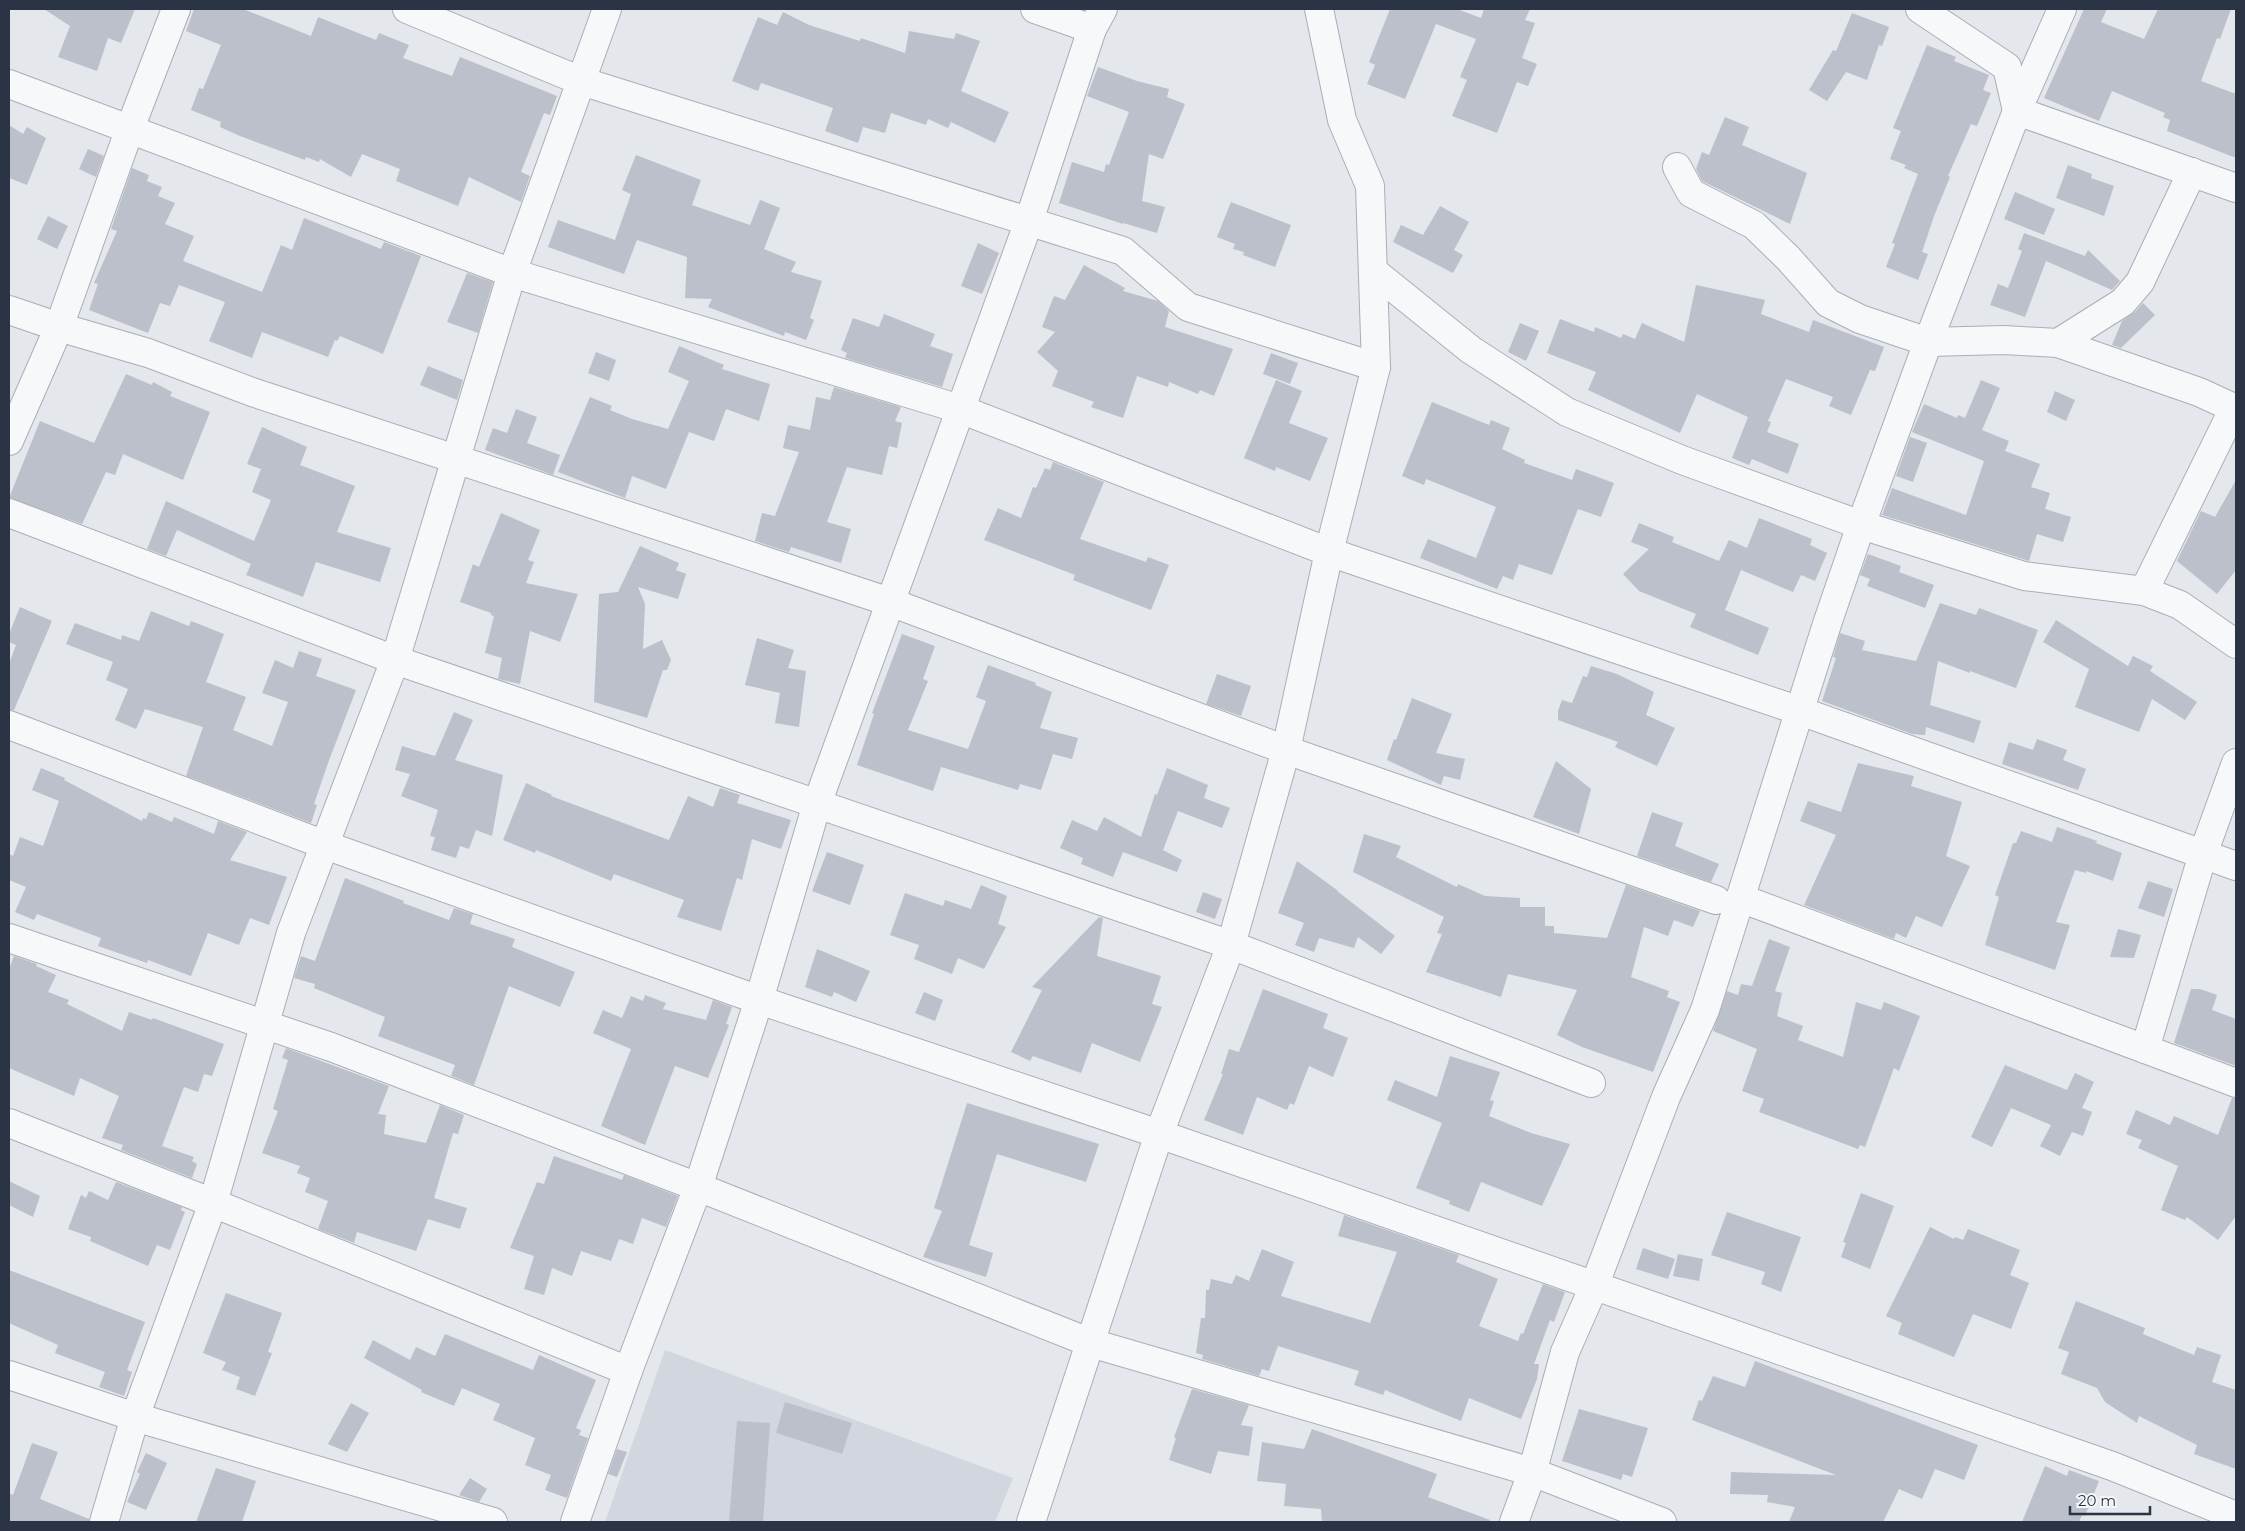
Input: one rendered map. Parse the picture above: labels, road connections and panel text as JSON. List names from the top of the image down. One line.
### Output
{"scale_bar":"20 m"}
